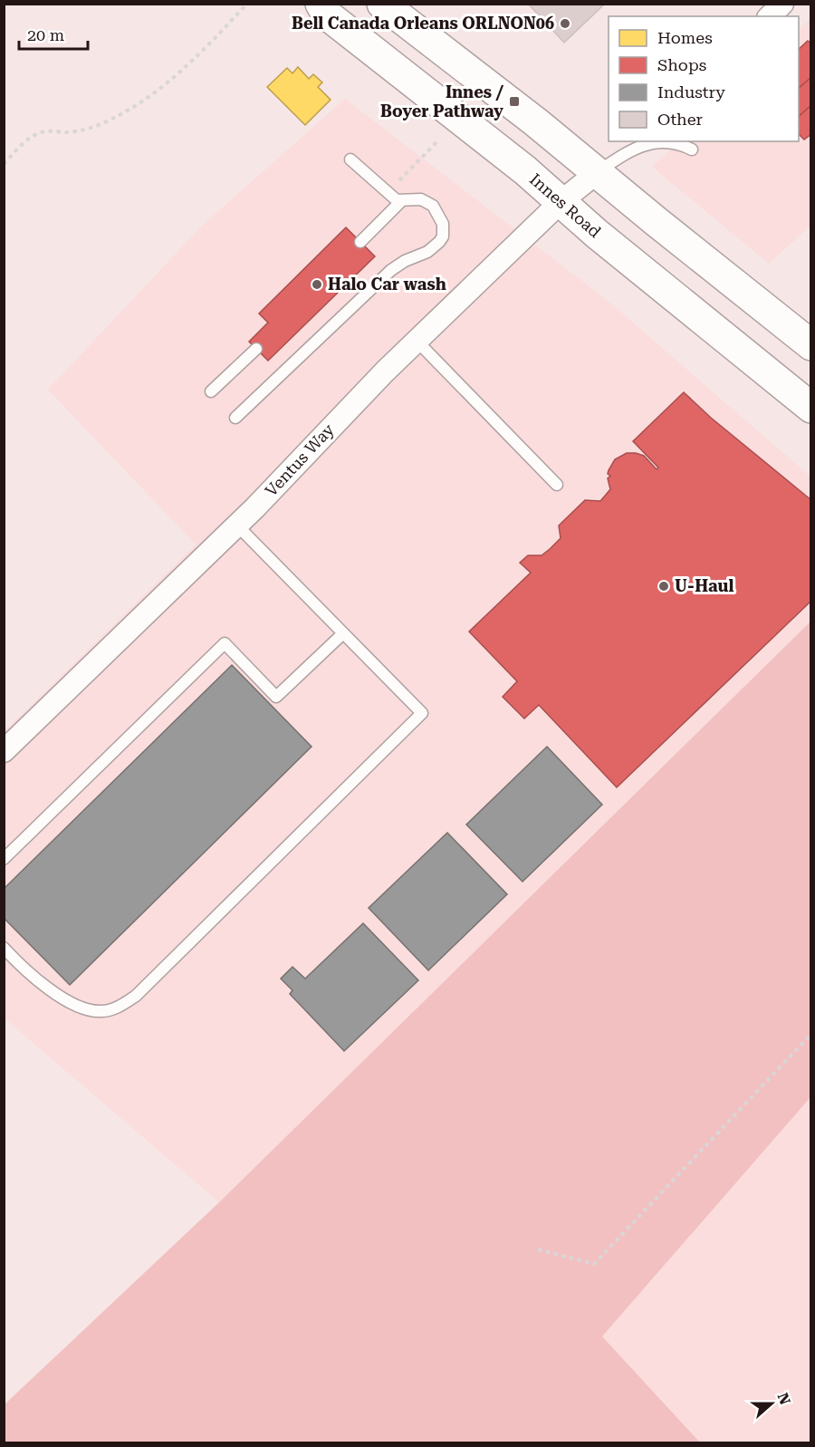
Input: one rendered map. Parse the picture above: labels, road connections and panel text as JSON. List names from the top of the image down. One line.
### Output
{"streets":{"main road":["Innes Road"],"street":["Ventus Way"]},"crossings":[["Innes Road","Ventus Way"]],"places":{"other":["Bell Canada Orleans ORLNON06","Halo Car wash","U-Haul"],"transit":["Innes / Boyer Pathway"]},"legend":["Homes","Shops","Industry","Other"],"scale_bar":"20 m","north":"right"}
